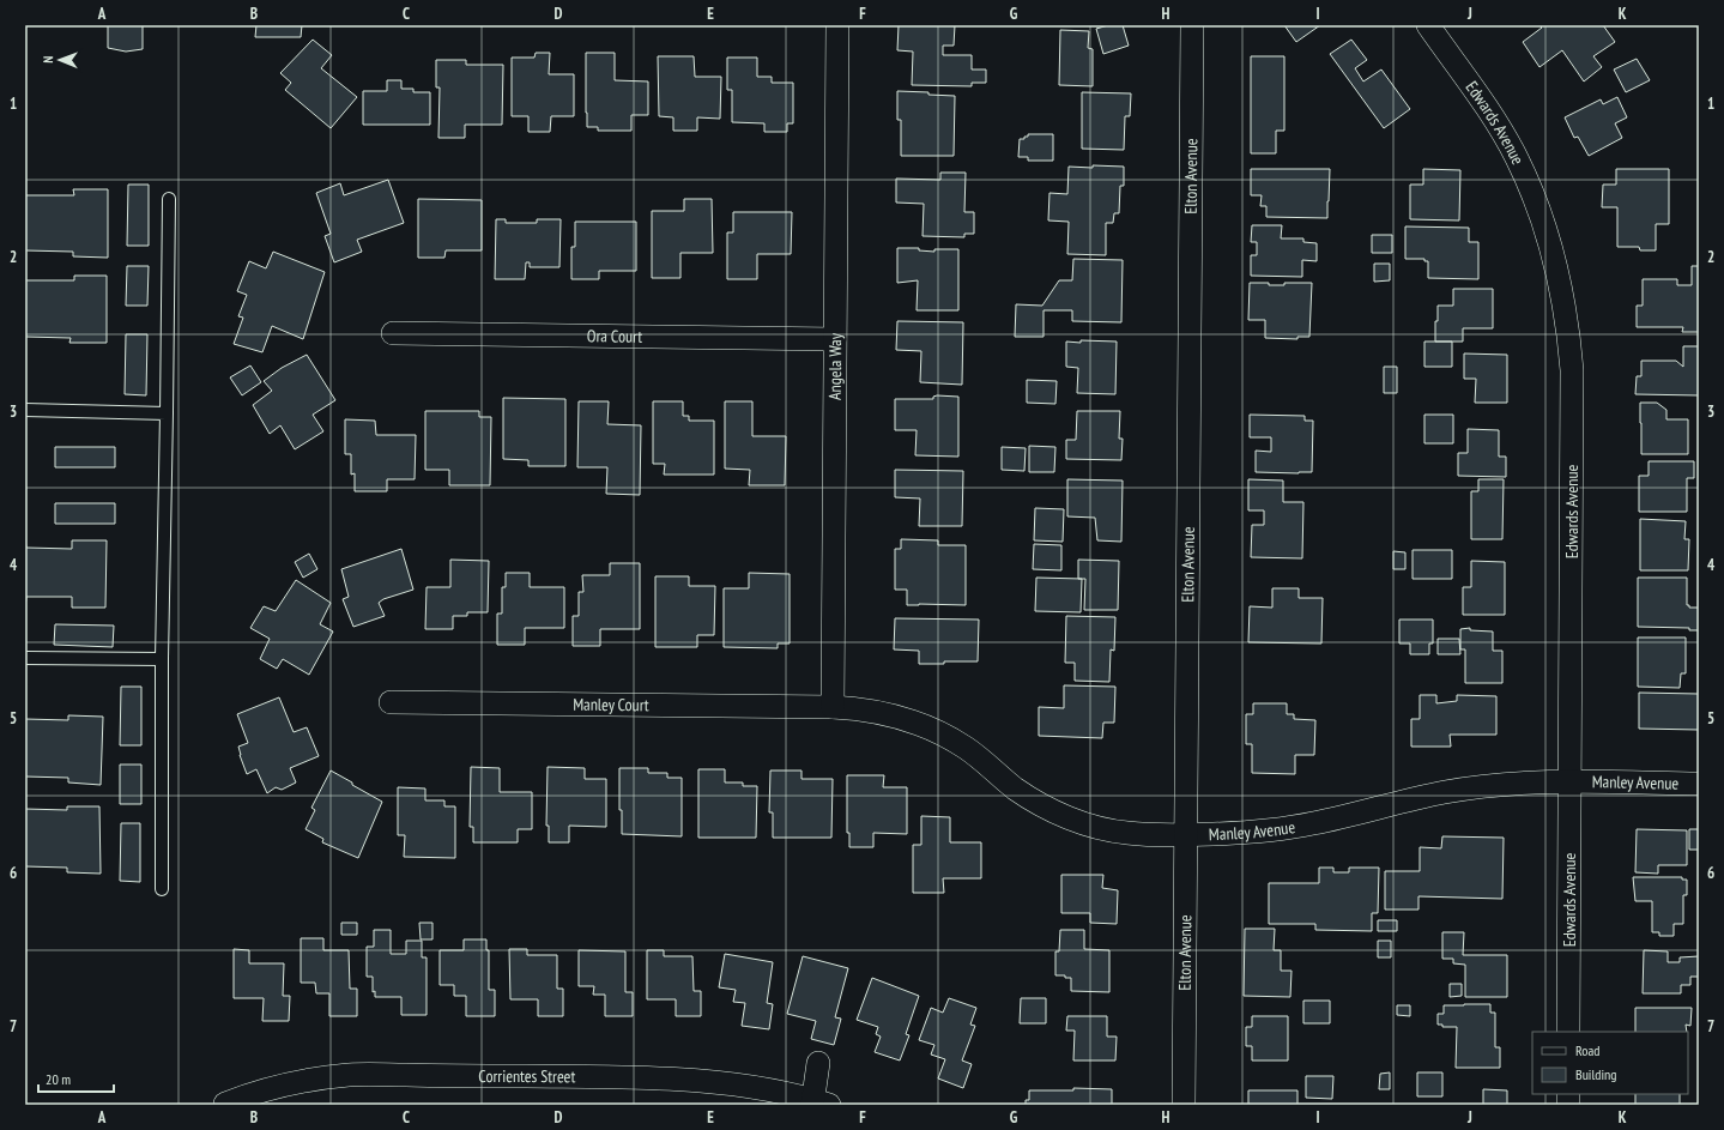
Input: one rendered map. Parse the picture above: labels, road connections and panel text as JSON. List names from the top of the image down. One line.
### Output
{"streets":{"street":["Edwards Avenue","Elton Avenue","Ora Court","Angela Way","Manley Court","Manley Avenue","Corrientes Street"]},"crossings":[["Edwards Avenue","Manley Avenue"],["Elton Avenue","Manley Avenue"],["Ora Court","Angela Way"],["Angela Way","Manley Court"],["Angela Way","Manley Avenue"],["Manley Court","Manley Avenue"]],"legend":["Road","Building"],"scale_bar":"20 m","north":"left","grid":{"columns":["A","B","C","D","E","F","G","H","I","J","K"],"rows":["1","2","3","4","5","6","7"]}}
